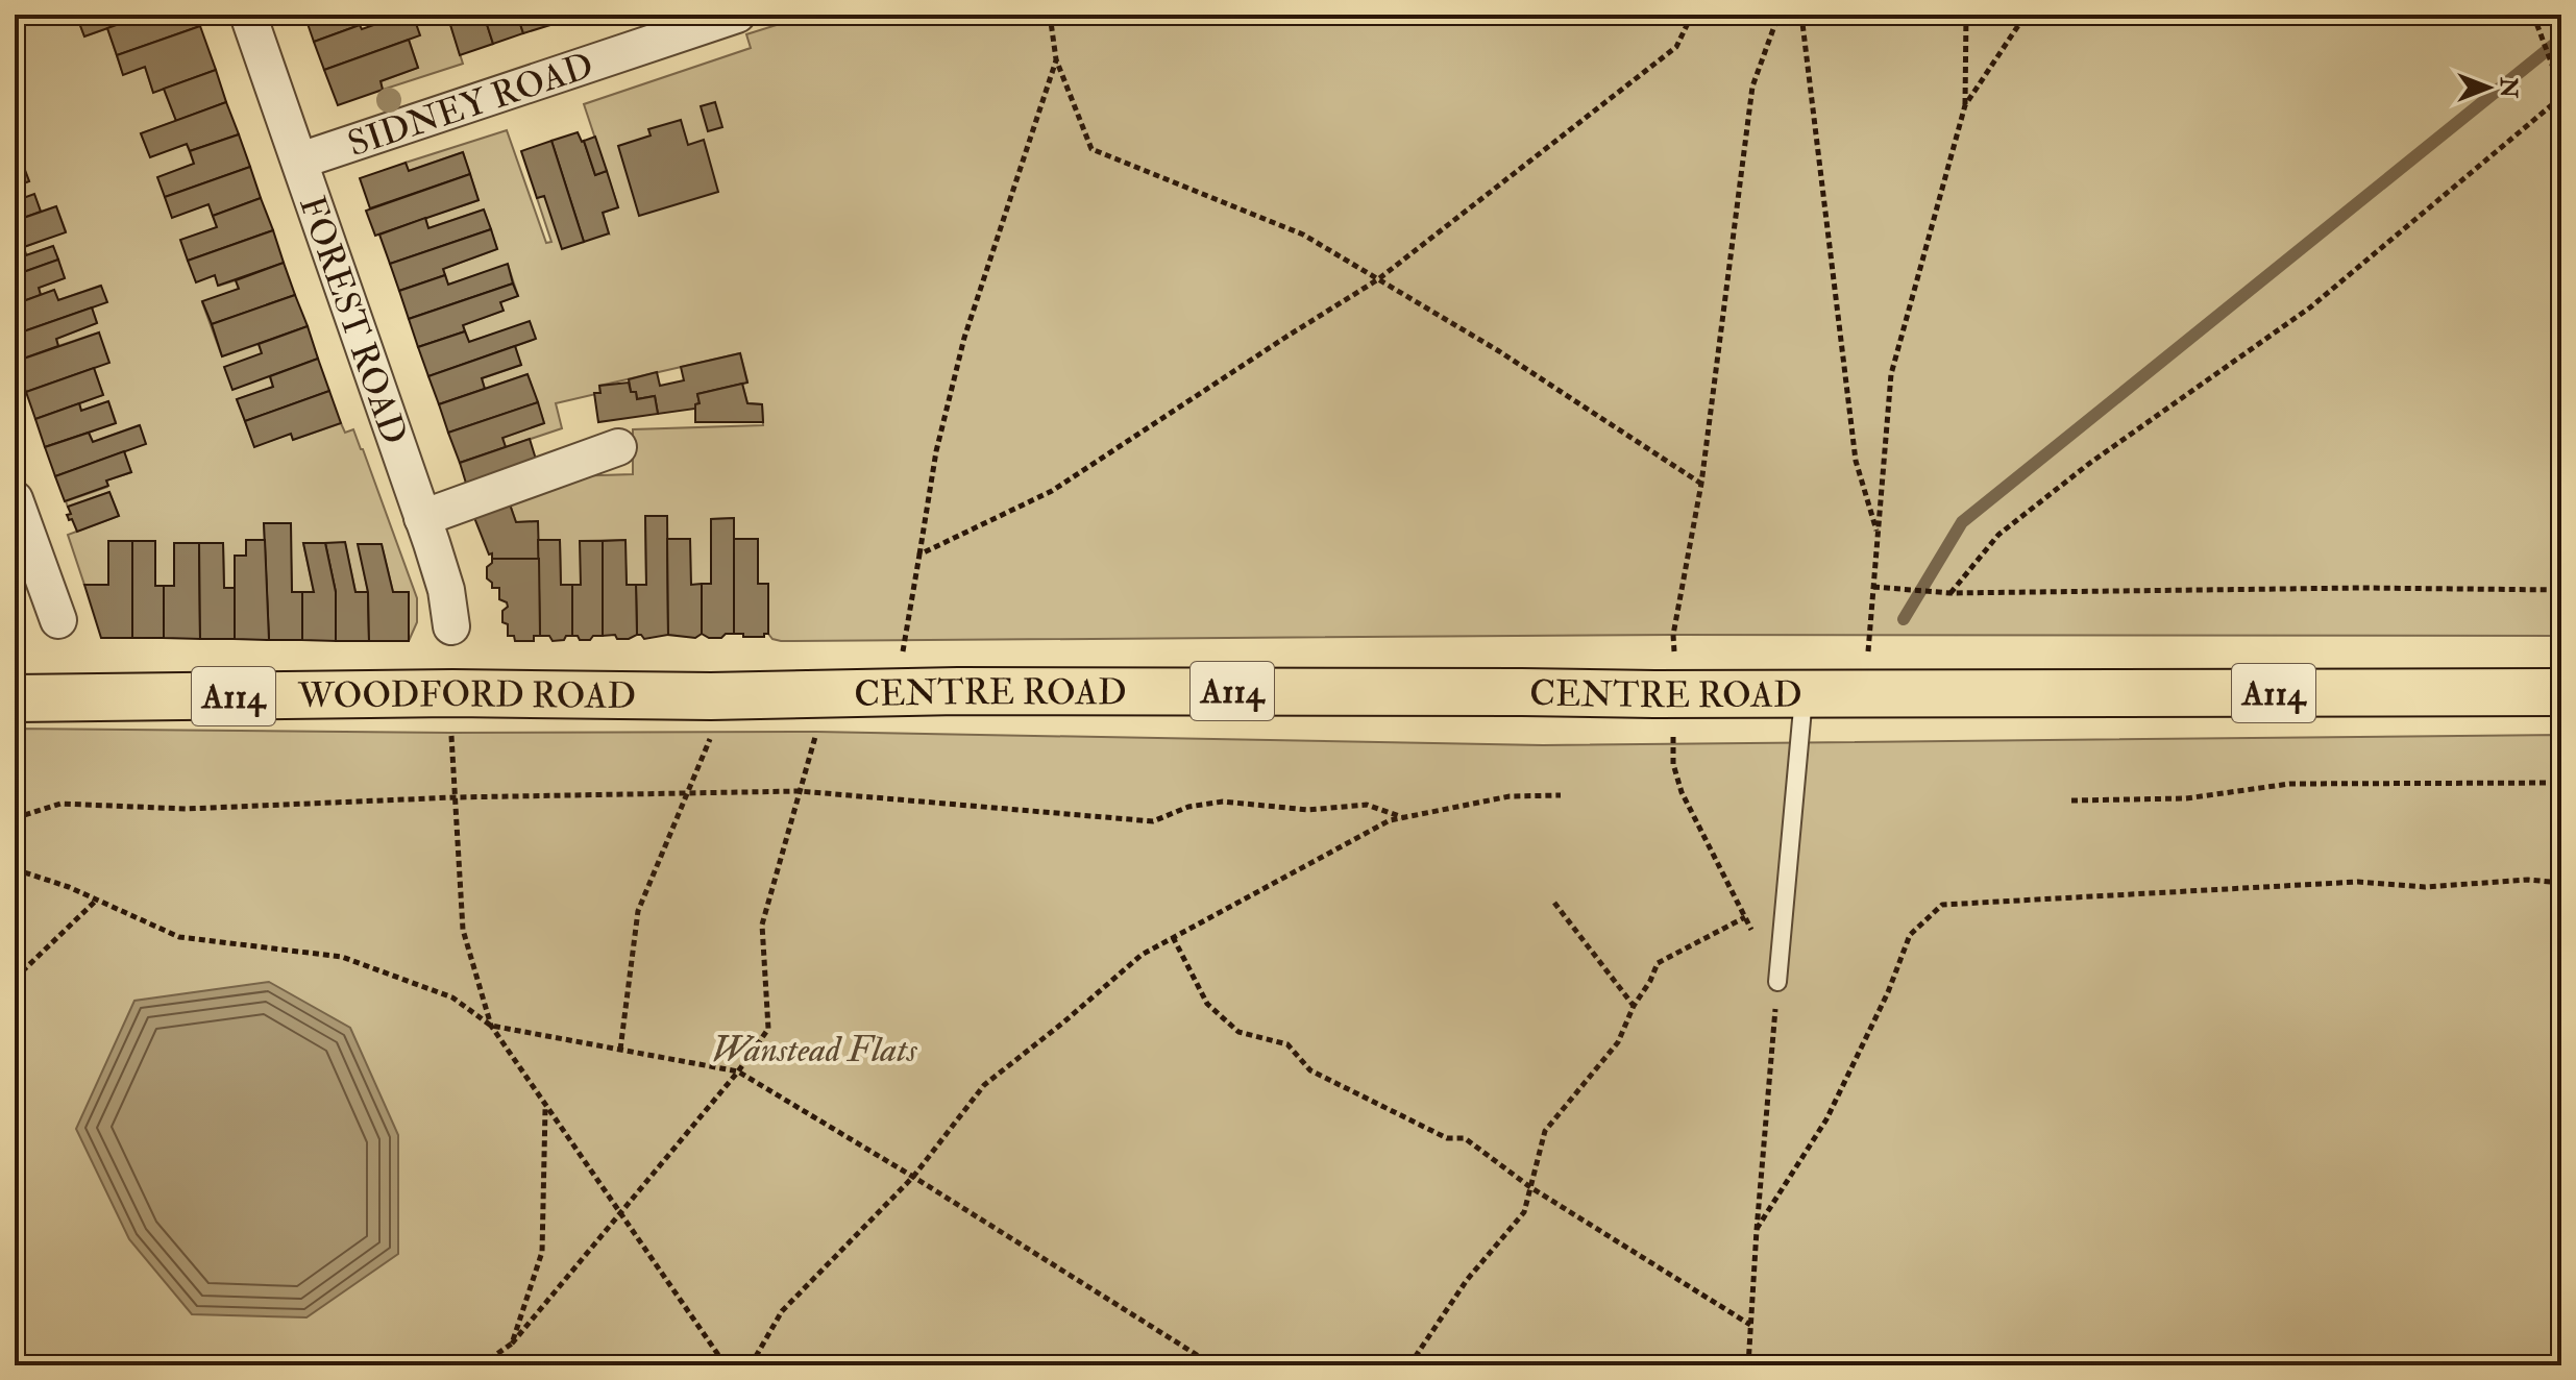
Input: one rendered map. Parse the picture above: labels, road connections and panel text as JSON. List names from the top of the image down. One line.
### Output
{"streets":{"main road":["A114","CENTRE ROAD","WOODFORD ROAD"],"street":["SIDNEY ROAD","FOREST ROAD"]},"crossings":[["SIDNEY ROAD","FOREST ROAD"],["CENTRE ROAD","WOODFORD ROAD"]],"parks":["Wanstead Flats"],"north":"right"}
